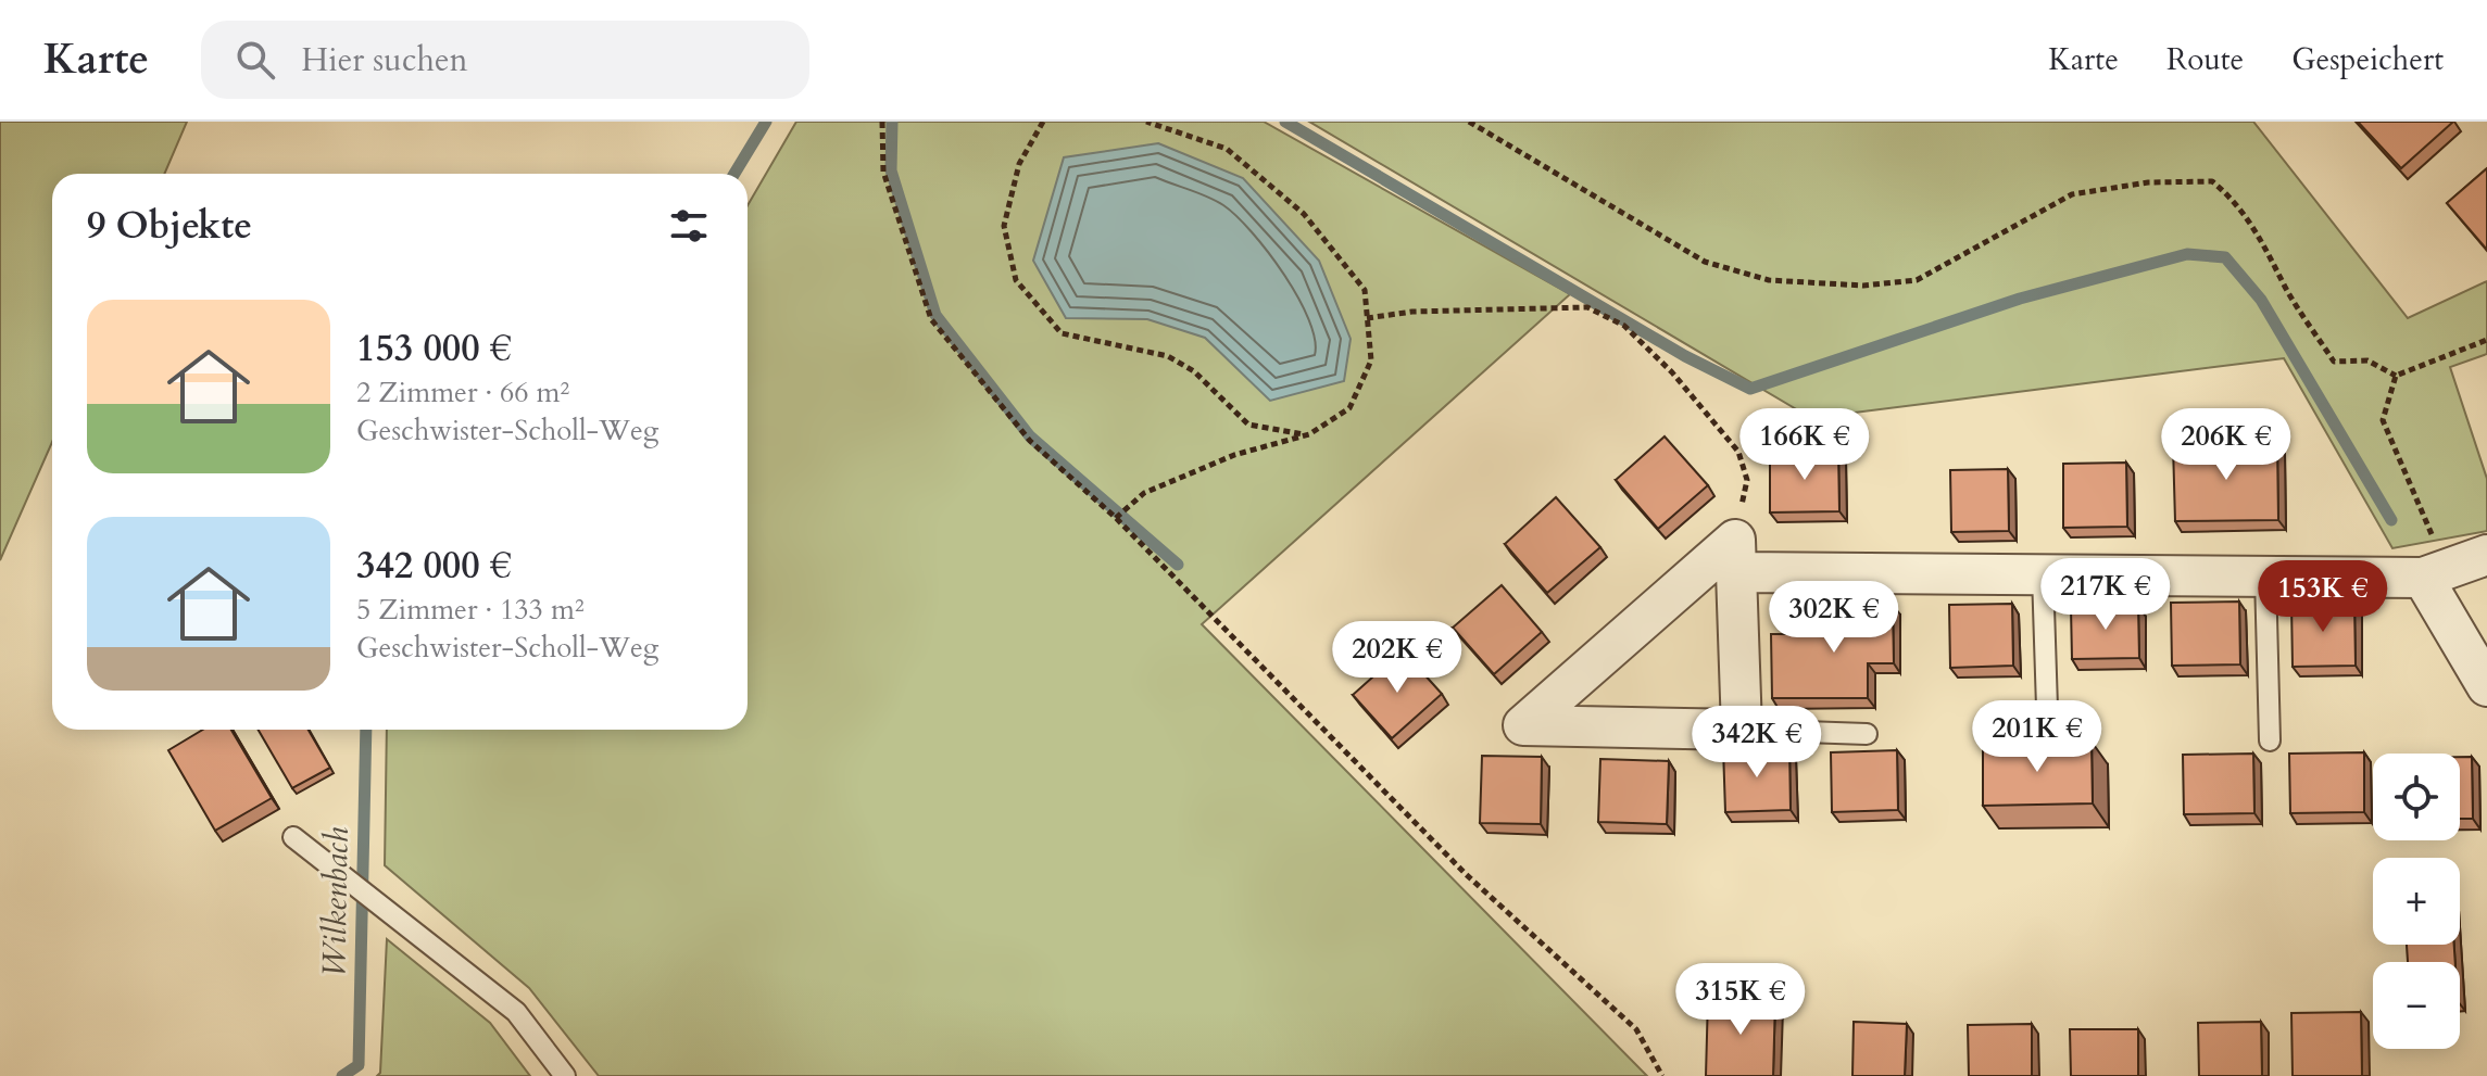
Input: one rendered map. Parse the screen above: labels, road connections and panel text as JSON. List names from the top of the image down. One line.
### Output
{"water":["Wilkenbach"],"page":{"header":"Karte","search":"Hier suchen","nav":["Karte","Route","Gespeichert"],"heading":"9 Objekte","list":[{"name":"153 000 €","note":"2 Zimmer · 66 m² · Geschwister-Scholl-Weg"},{"name":"342 000 €","note":"5 Zimmer · 133 m² · Geschwister-Scholl-Weg"}],"price":["166K €","206K €","217K €","153K €","302K €","202K €","201K €","342K €","315K €"],"map_buttons":["+","−"]}}
